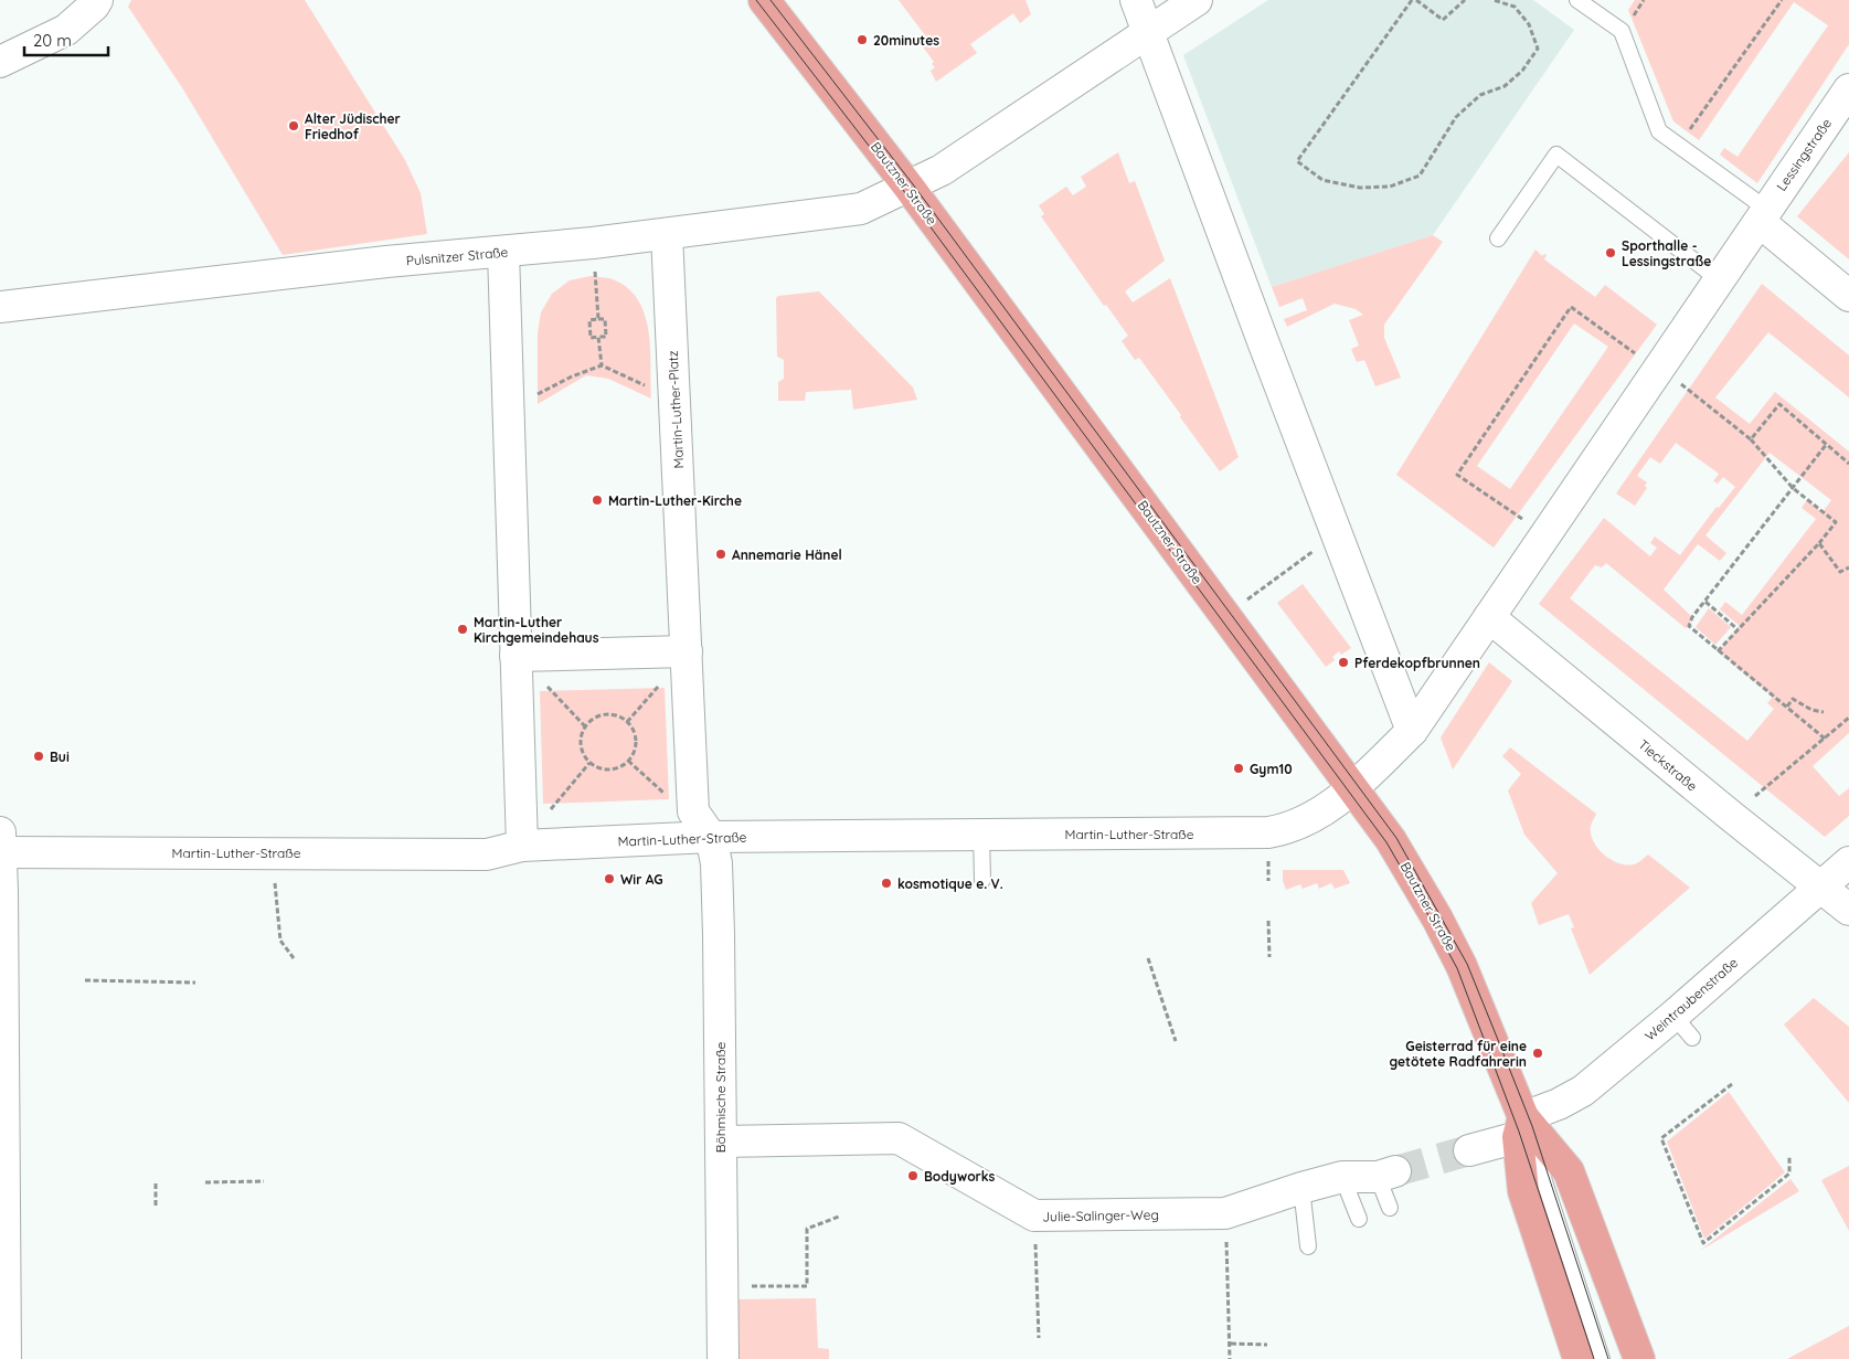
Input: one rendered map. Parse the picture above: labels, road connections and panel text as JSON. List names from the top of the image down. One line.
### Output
{"streets":{"main road":["Bautzner Straße"],"street":["Lessingstraße","Pulsnitzer Straße","Martin-Luther-Platz","Tieckstraße","Martin-Luther-Straße","Weintraubenstraße","Böhmische Straße","Julie-Salinger-Weg"]},"crossings":[["Lessingstraße","Tieckstraße"],["Bautzner Straße","Pulsnitzer Straße"],["Bautzner Straße","Martin-Luther-Straße"],["Bautzner Straße","Weintraubenstraße"],["Pulsnitzer Straße","Martin-Luther-Platz"],["Martin-Luther-Platz","Martin-Luther-Straße"],["Martin-Luther-Platz","Böhmische Straße"],["Tieckstraße","Weintraubenstraße"],["Martin-Luther-Straße","Böhmische Straße"],["Böhmische Straße","Julie-Salinger-Weg"]],"places":["20minutes","Alter Jüdischer Friedhof","Sporthalle - Lessingstraße","Martin-Luther-Kirche","Annemarie Hänel","Martin-Luther Kirchgemeindehaus","Pferdekopfbrunnen","Bui","Gym10","Wir AG","kosmotique e. V.","Geisterrad für eine getötete Radfahrerin","Bodyworks"],"scale_bar":"20 m"}
